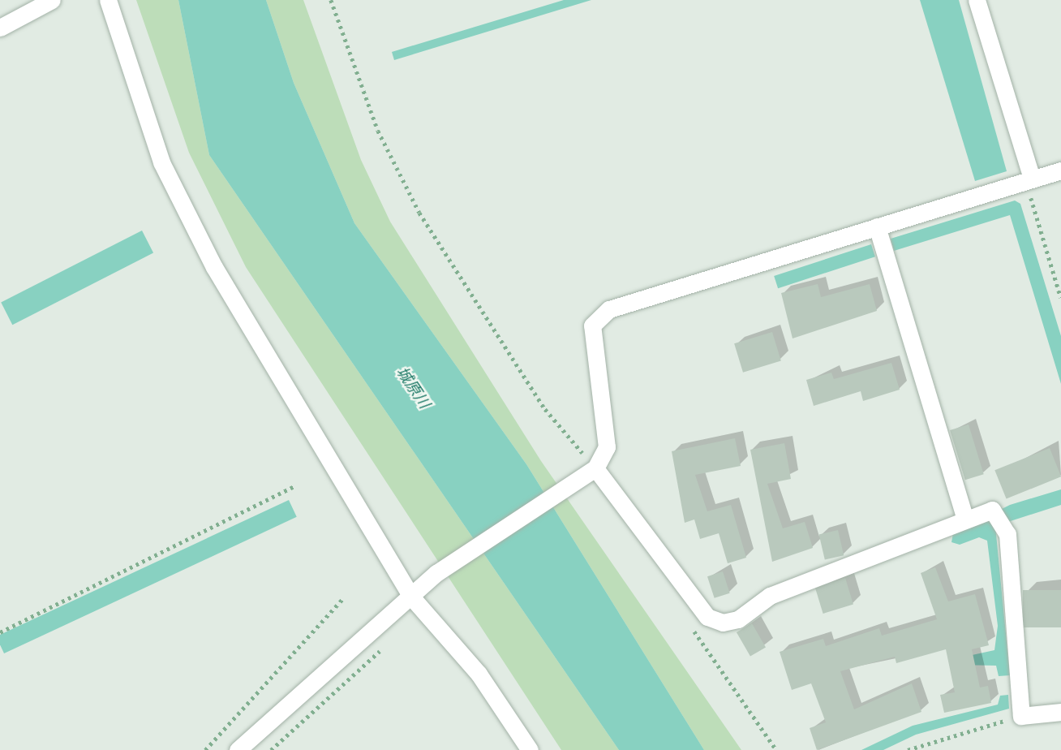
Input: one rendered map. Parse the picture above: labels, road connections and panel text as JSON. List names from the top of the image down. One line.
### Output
{"water":["城原川"]}
